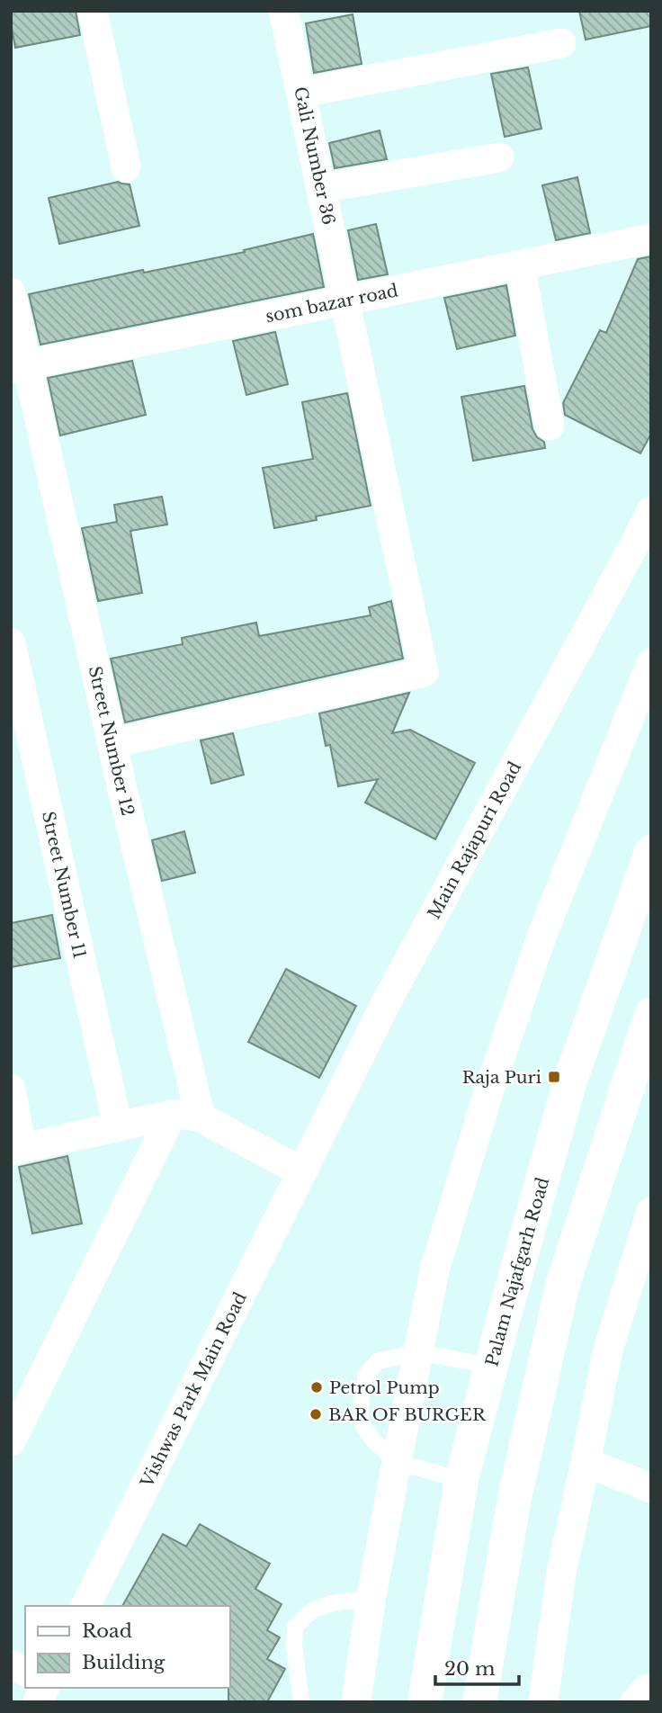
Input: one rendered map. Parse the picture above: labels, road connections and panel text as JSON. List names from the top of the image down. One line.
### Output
{"streets":{"main road":["Palam Najafgarh Road"],"street":["Gali Number 36","som bazar road","Street Number 12","Main Rajapuri Road","Street Number 11","Vishwas Park Main Road"]},"crossings":[["Gali Number 36","som bazar road"],["Gali Number 36","Street Number 12"],["som bazar road","Street Number 12"],["Main Rajapuri Road","Vishwas Park Main Road"]],"places":{"transit":["Raja Puri"],"other":["Petrol Pump","BAR OF BURGER"]},"legend":["Road","Building"],"scale_bar":"20 m"}
